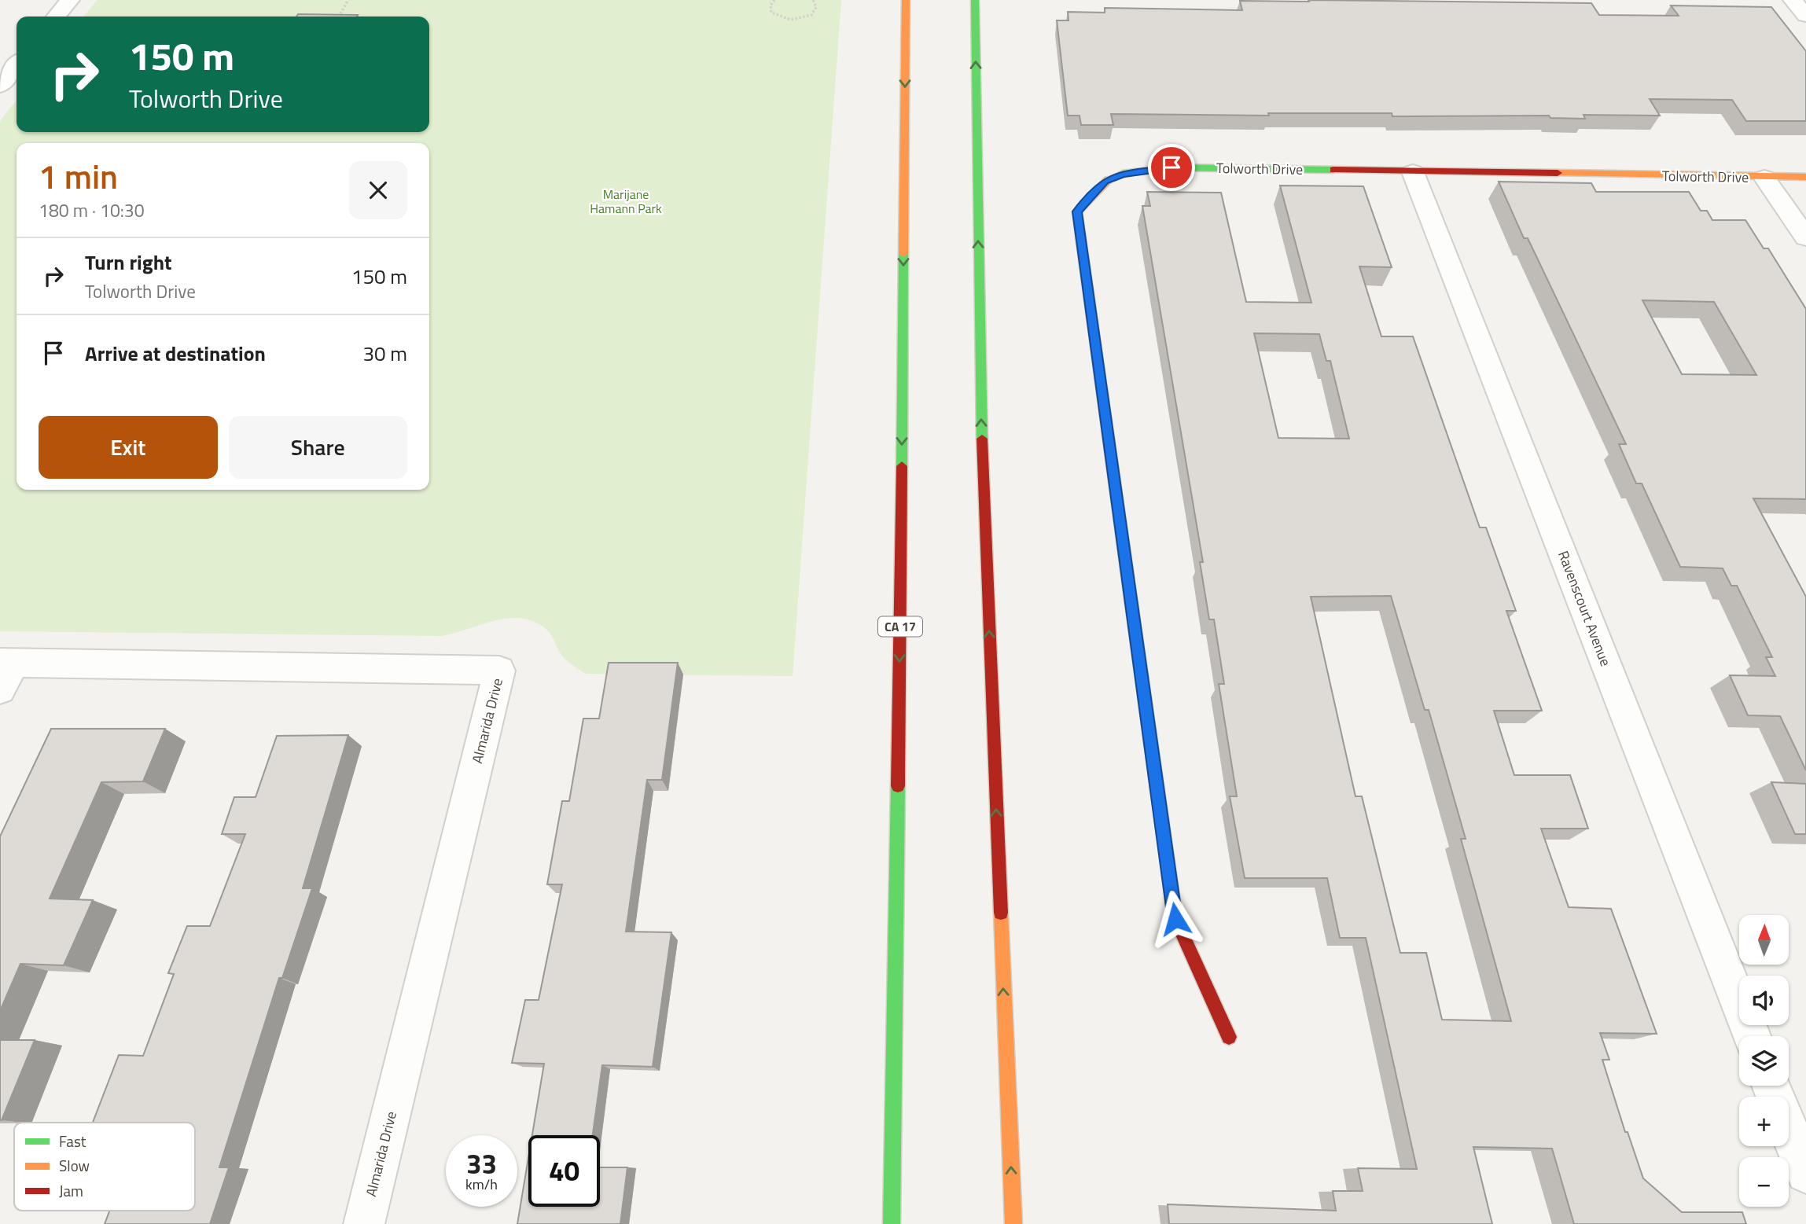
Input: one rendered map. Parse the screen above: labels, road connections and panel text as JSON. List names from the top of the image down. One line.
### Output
{"streets":{"main road":["Tolworth Drive","CA 17"],"street":["Ravenscourt Avenue","Almarida Drive"]},"crossings":[["Tolworth Drive","Ravenscourt Avenue"]],"parks":["Marijane Hamann Park"],"legend":["Fast","Slow","Jam"],"north":"top","page":{"turn":["150 m","Tolworth Drive"],"heading":["1 min","180 m · 10:30"],"list":[{"name":"Turn right","note":"Tolworth Drive","value":"150 m"},{"name":"Arrive at destination","value":"30 m"}],"buttons":["Exit","Share"],"map_buttons":["+","−"],"speed":"33 km/h","limit":"40"}}
